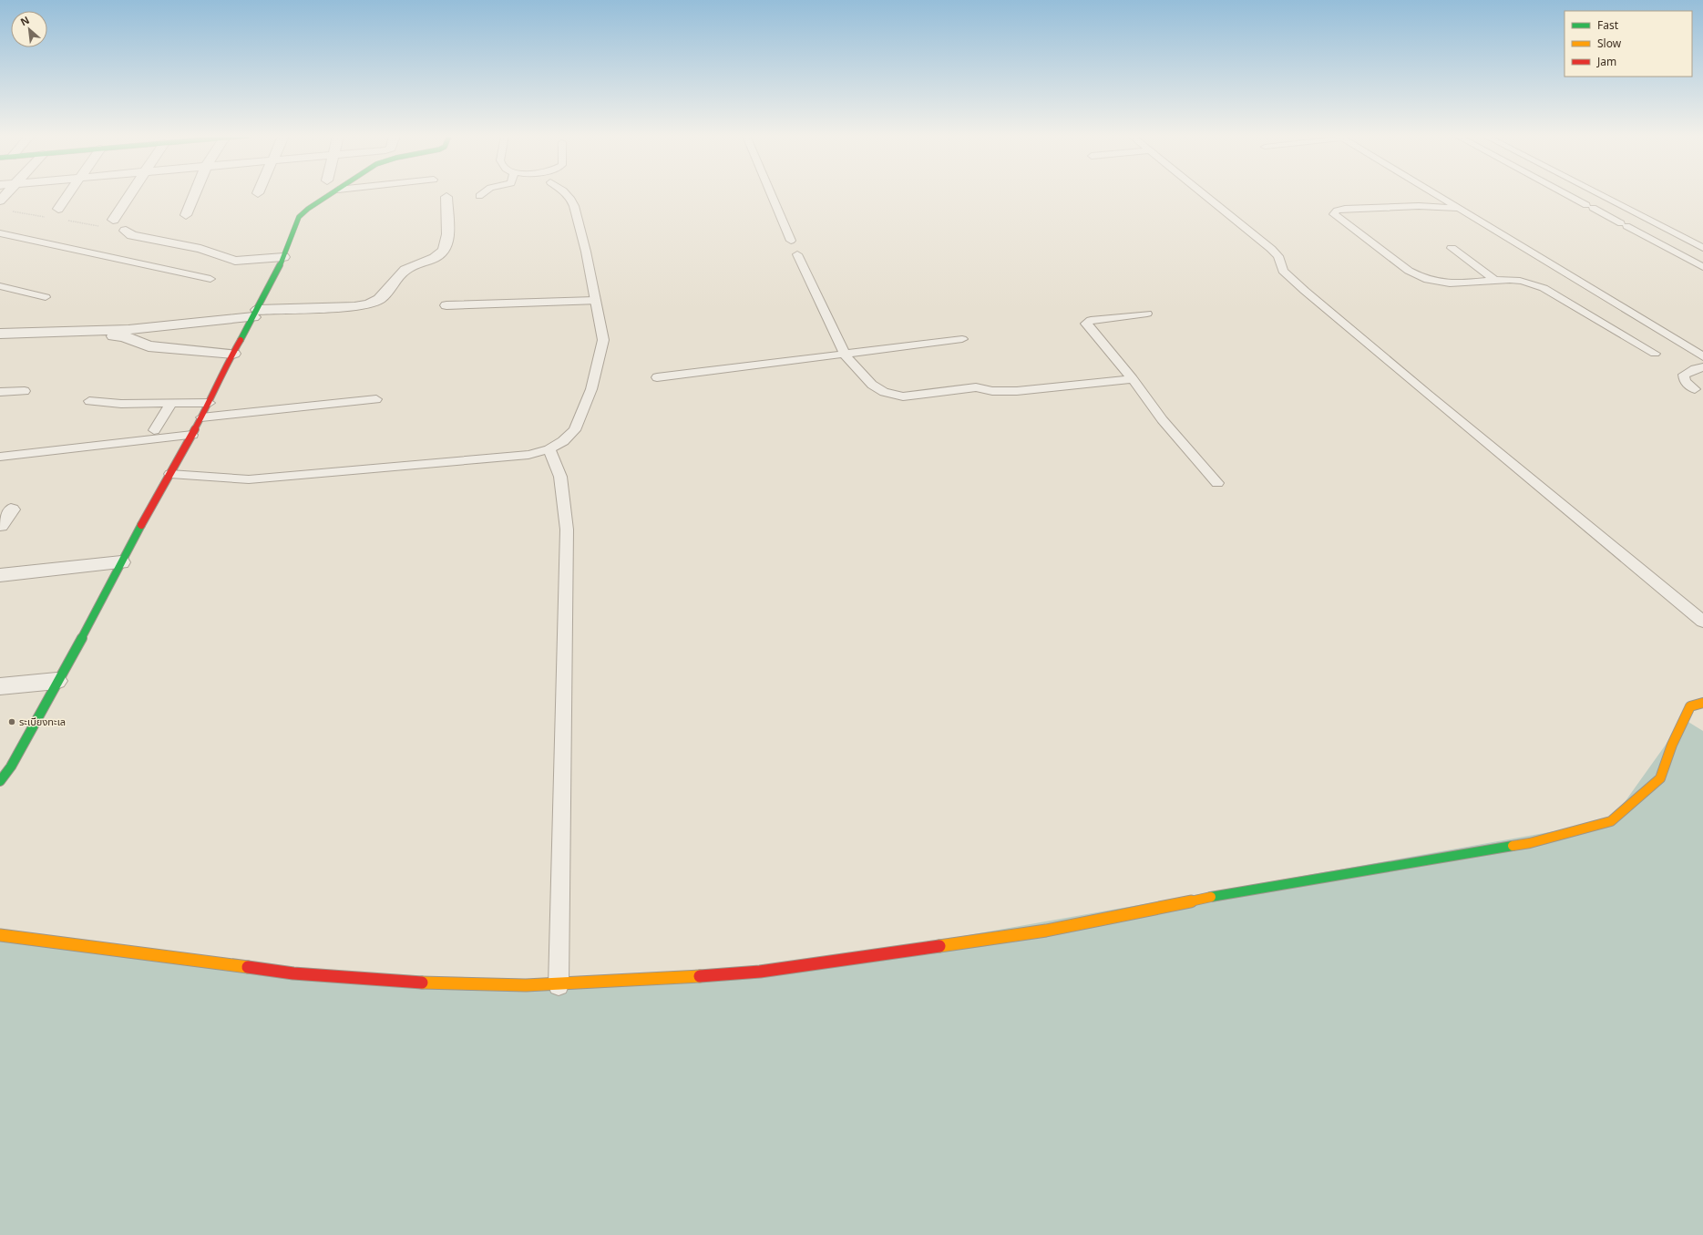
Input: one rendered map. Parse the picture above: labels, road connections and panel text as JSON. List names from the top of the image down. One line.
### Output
{"places":["ระเบียงทะเล"],"legend":["Fast","Slow","Jam"],"north":"top left"}
